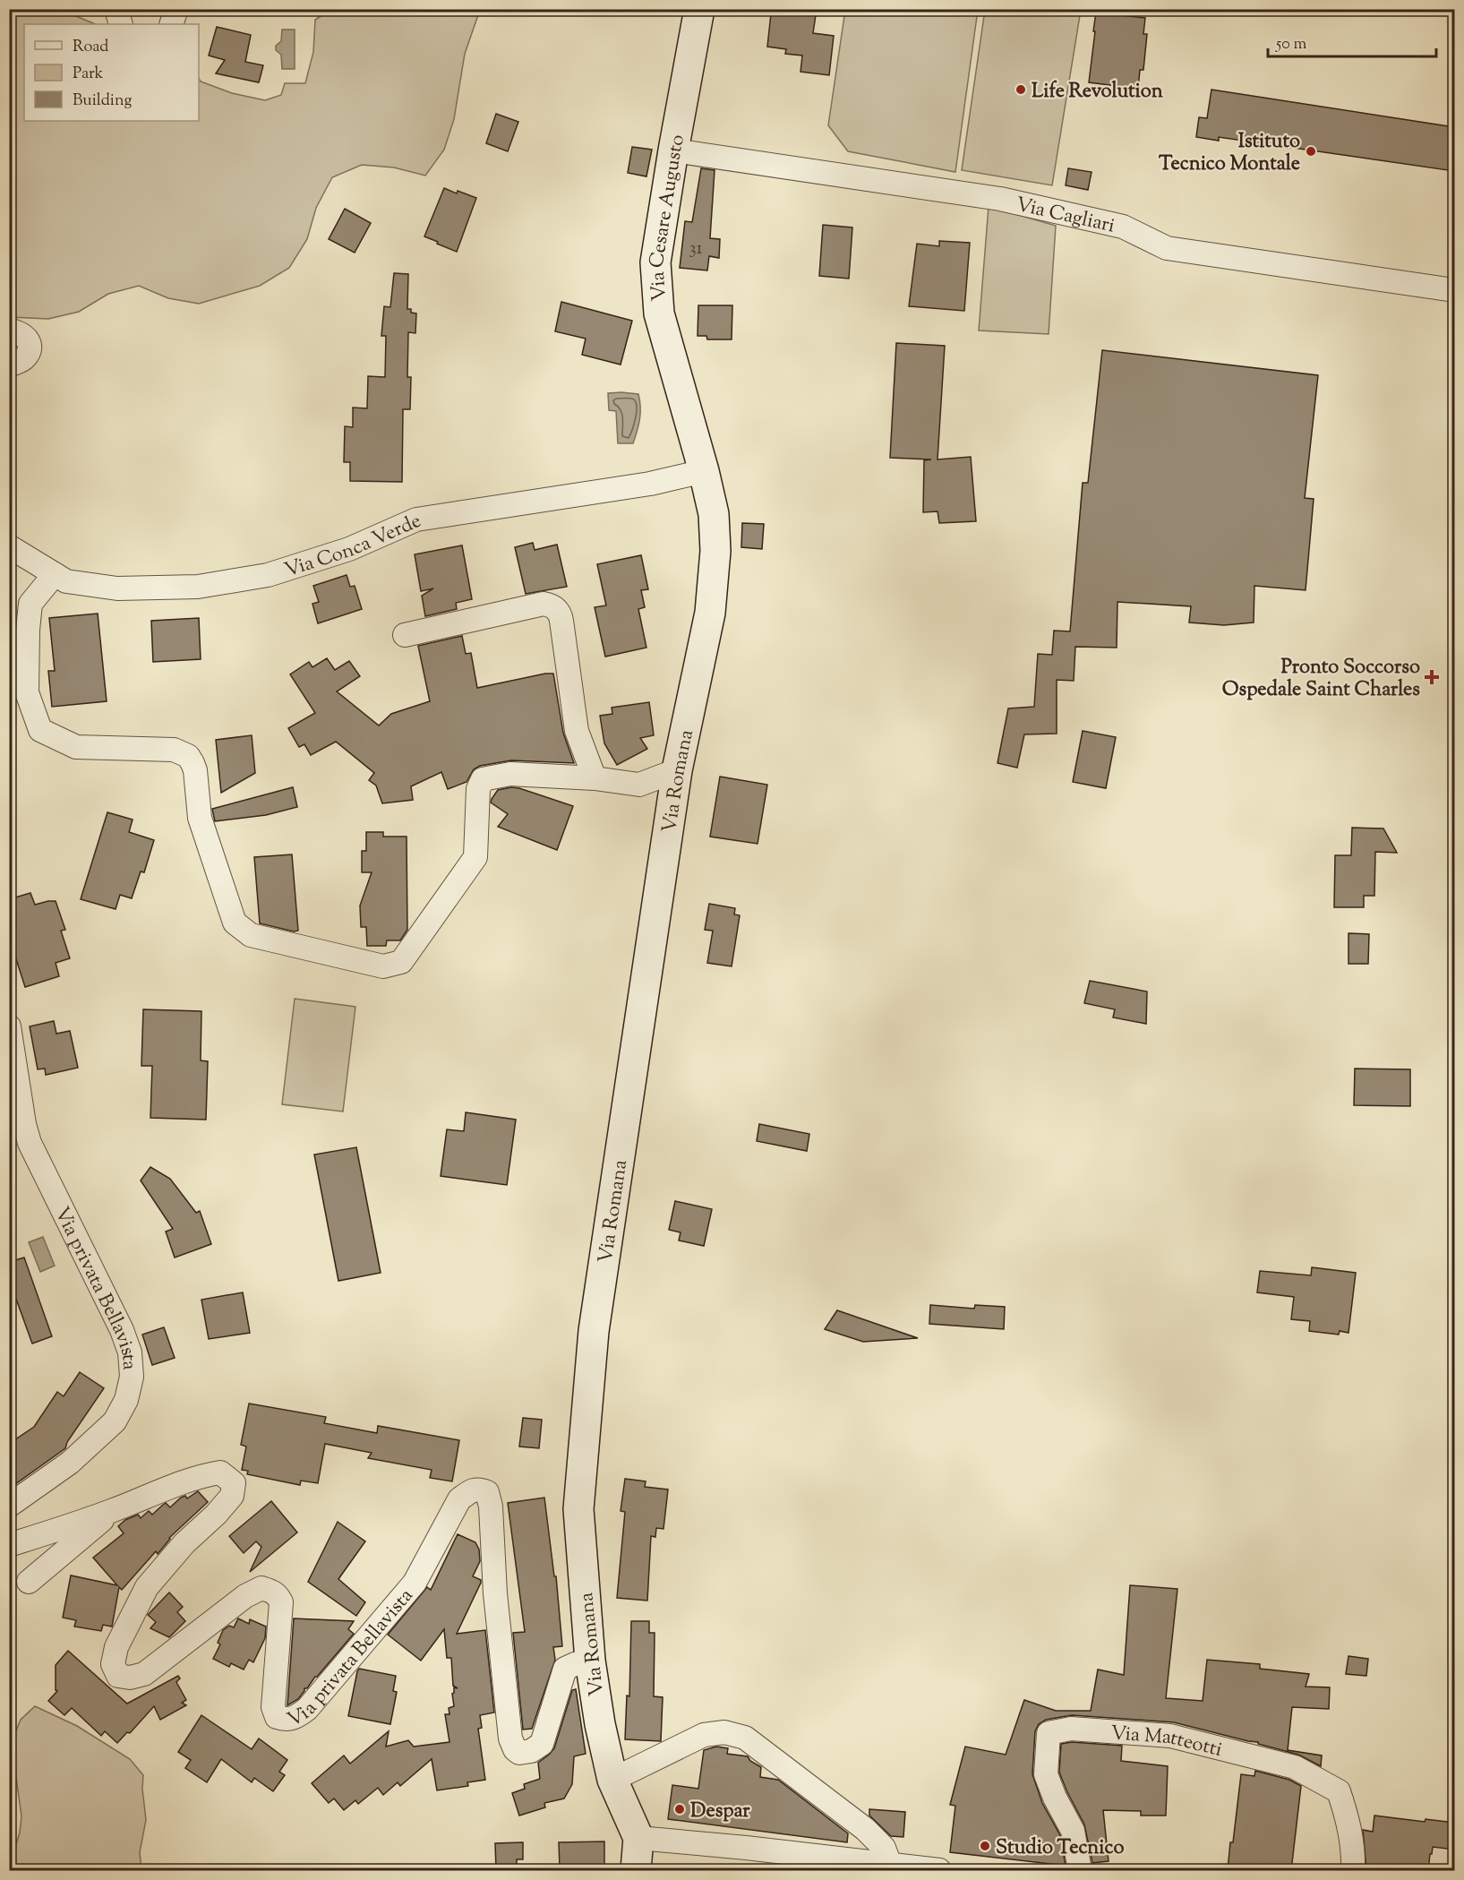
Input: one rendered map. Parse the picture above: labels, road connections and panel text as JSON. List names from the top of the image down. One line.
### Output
{"streets":{"street":["Via Cagliari","Via Cesare Augusto","Via Conca Verde","Via Romana","Via privata Bellavista","Via Matteotti"]},"crossings":[["Via Cagliari","Via Cesare Augusto"],["Via Cesare Augusto","Via Conca Verde"],["Via Cesare Augusto","Via Romana"],["Via Romana","Via privata Bellavista"]],"places":{"other":["Life Revolution","Istituto Tecnico Montale","Despar","Studio Tecnico"],"health":["Pronto Soccorso Ospedale Saint Charles"]},"house_numbers":["31"],"legend":["Road","Park","Building"],"scale_bar":"50 m"}
